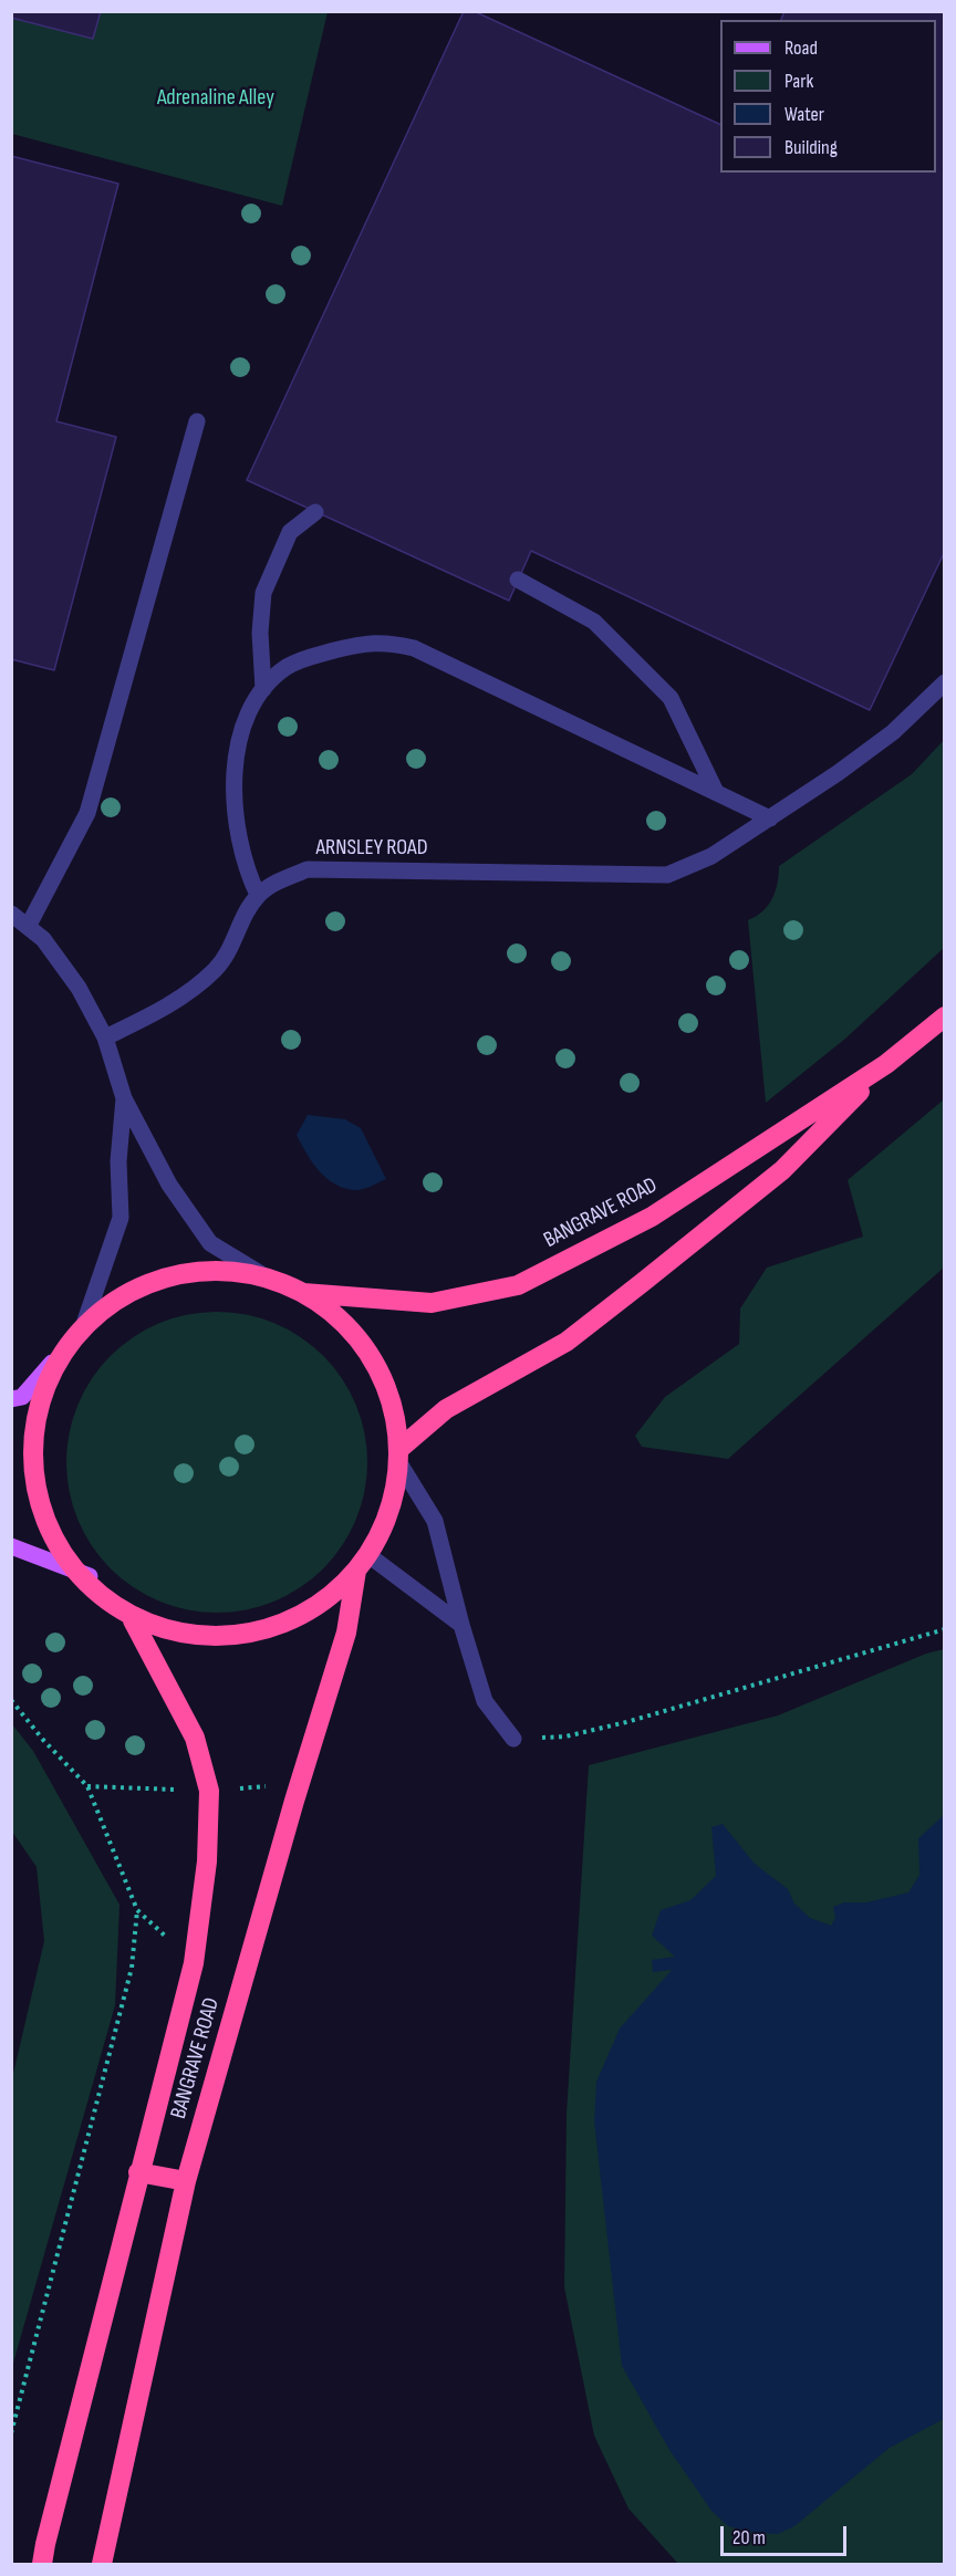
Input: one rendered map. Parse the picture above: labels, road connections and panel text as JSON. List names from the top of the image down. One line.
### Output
{"streets":{"highway":["BANGRAVE ROAD"],"street":["ARNSLEY ROAD"]},"parks":["Adrenaline Alley"],"legend":["Road","Park","Water","Building"],"scale_bar":"20 m"}
